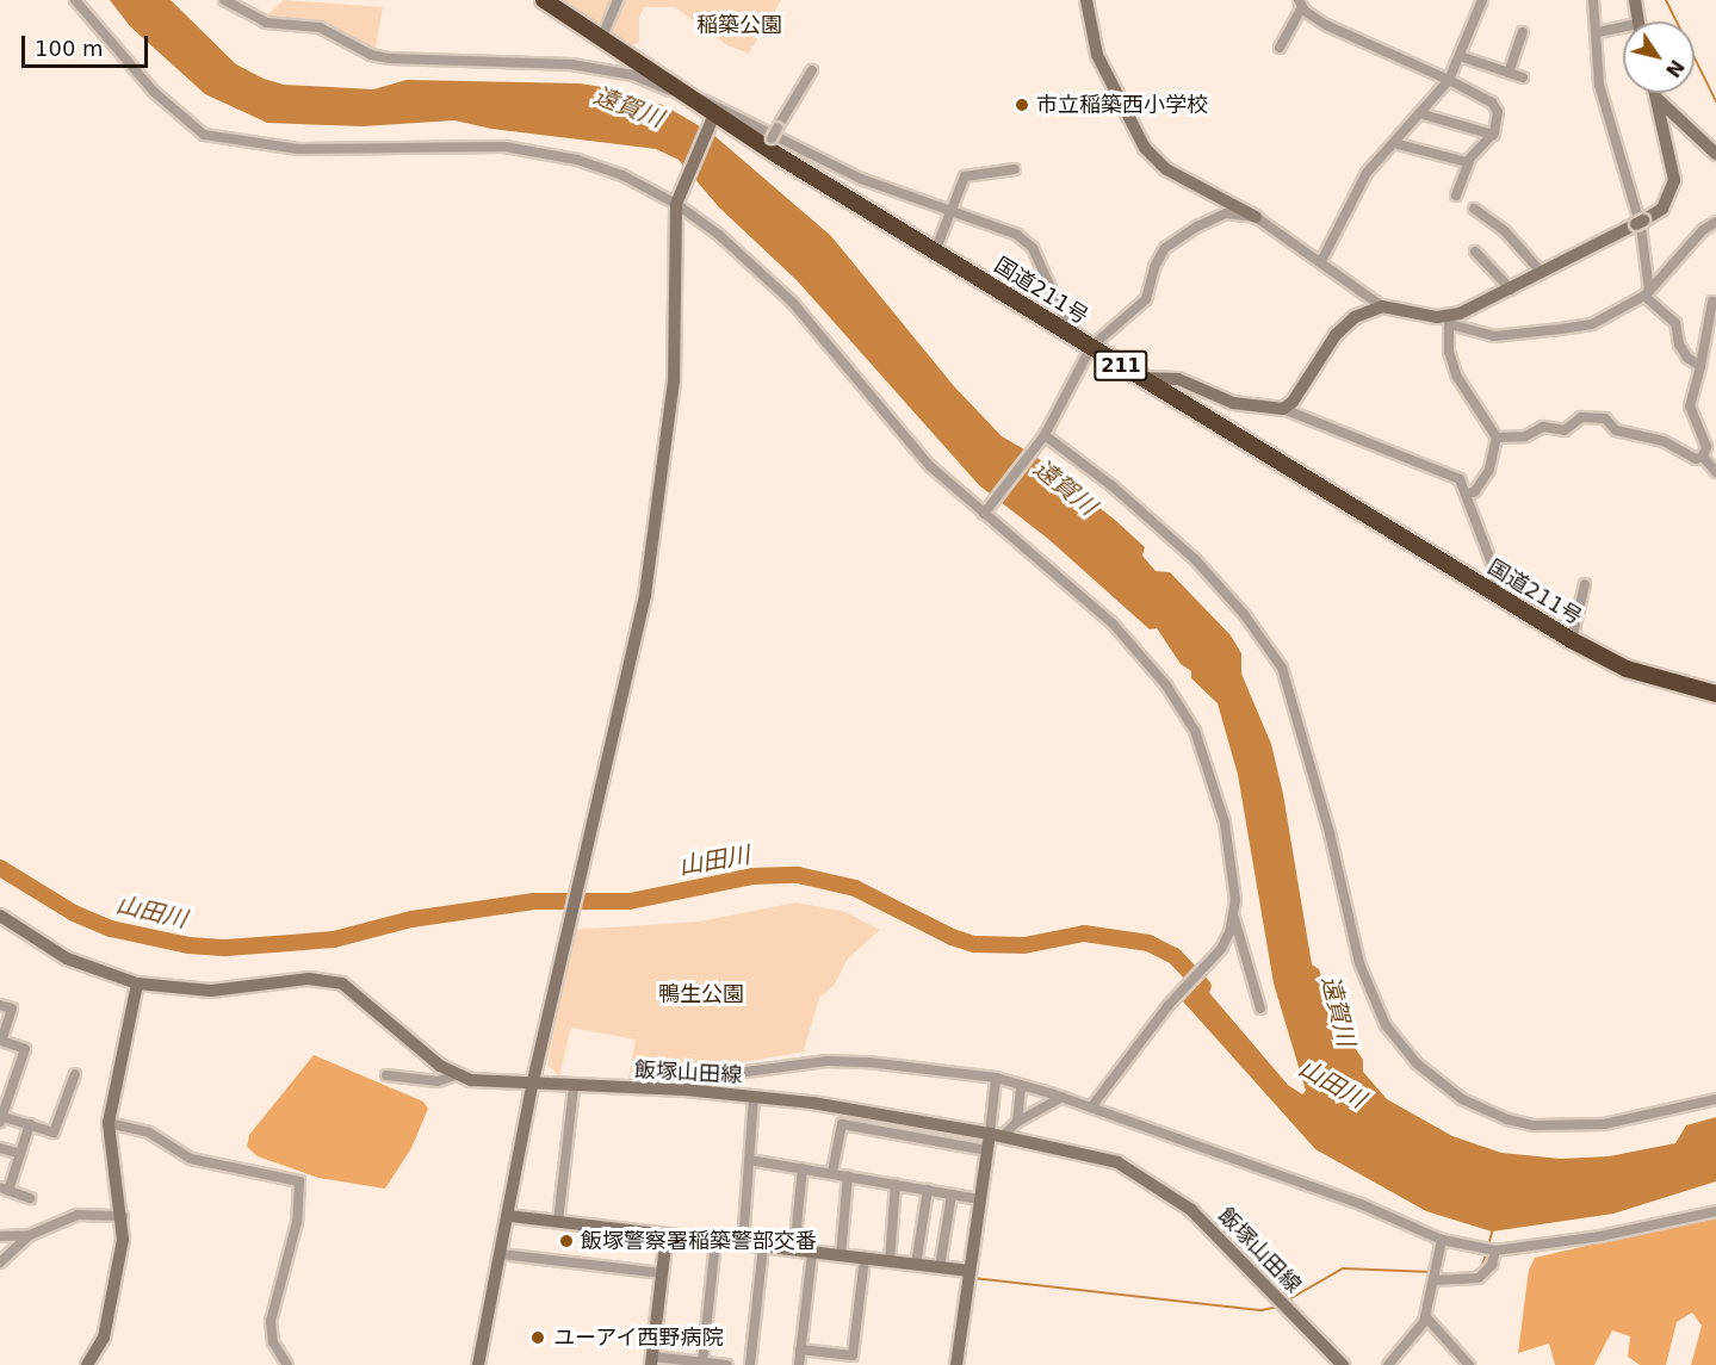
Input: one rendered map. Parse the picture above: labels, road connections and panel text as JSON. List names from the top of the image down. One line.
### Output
{"streets":{"highway":["国道211号","211"],"street":["飯塚山田線"]},"water":["遠賀川","山田川"],"parks":["稲築公園","鴨生公園"],"places":["市立稲築西小学校","飯塚警察署稲築警部交番","ユーアイ西野病院"],"scale_bar":"100 m","north":"bottom right"}
